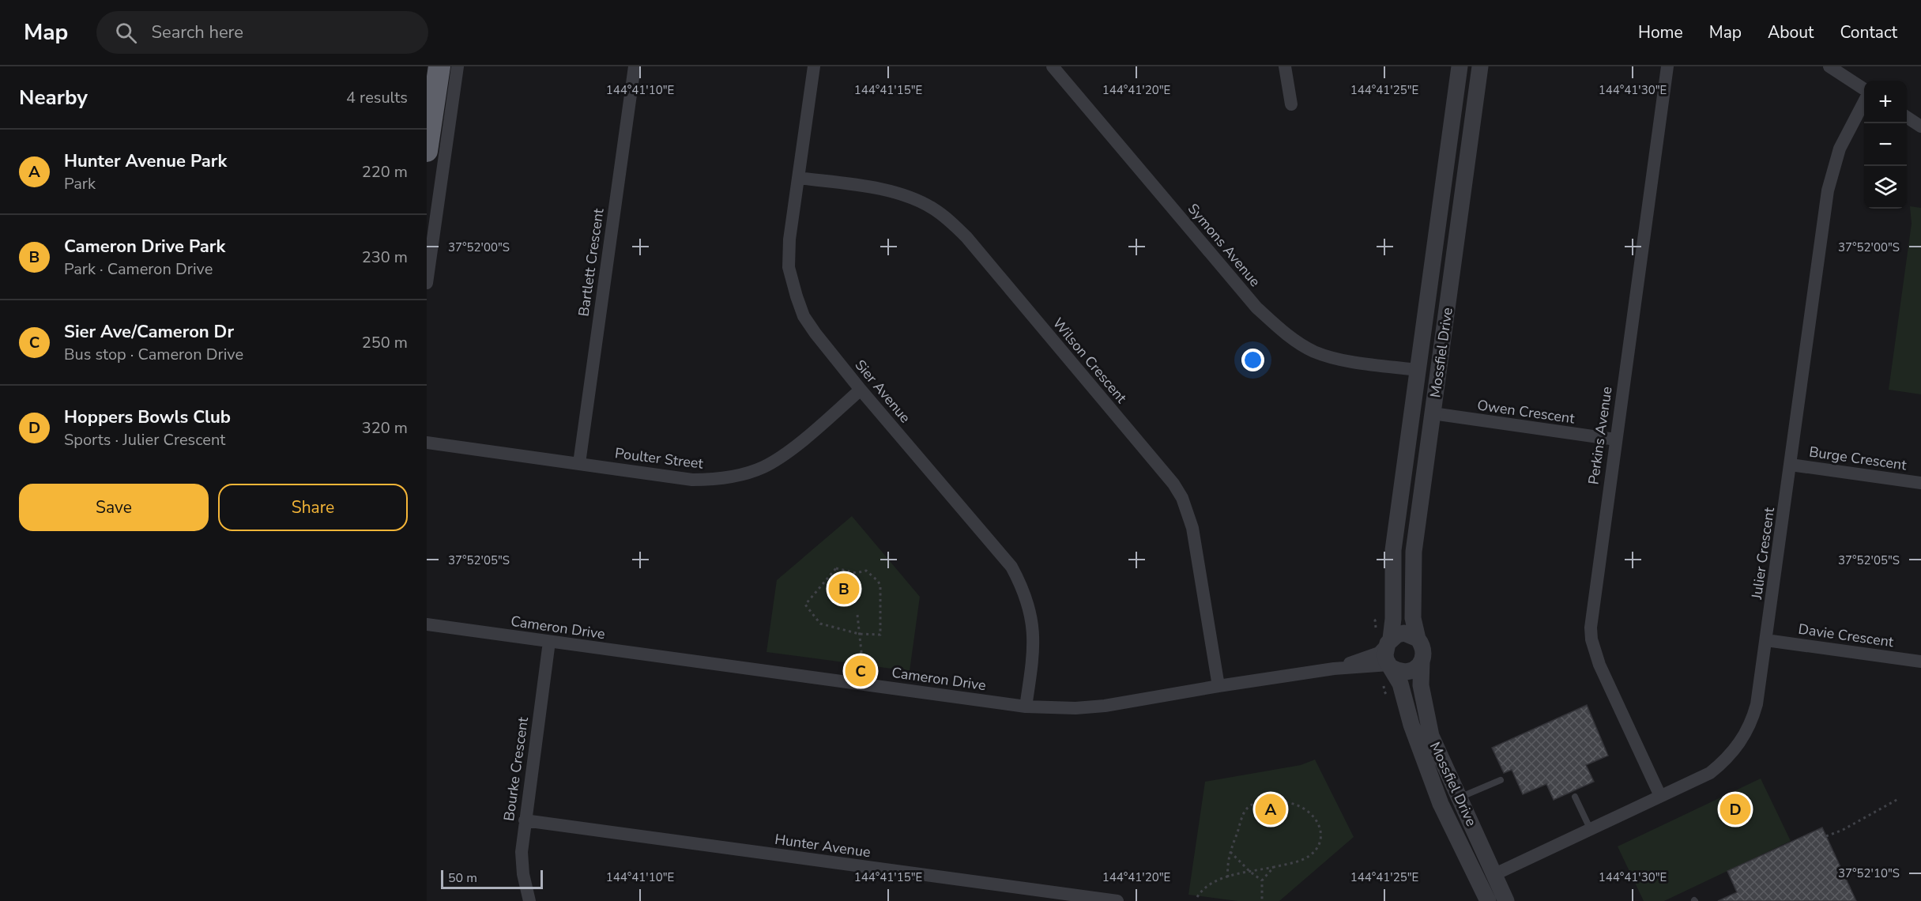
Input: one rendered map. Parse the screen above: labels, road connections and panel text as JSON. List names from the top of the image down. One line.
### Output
{"streets":{"street":["Symons Avenue","Bartlett Crescent","Mossfiel Drive","Wilson Crescent","Sier Avenue","Owen Crescent","Perkins Avenue","Poulter Street","Burge Crescent","Julier Crescent","Cameron Drive","Davie Crescent","Bourke Crescent","Hunter Avenue"]},"crossings":[["Symons Avenue","Mossfiel Drive"],["Bartlett Crescent","Poulter Street"],["Mossfiel Drive","Owen Crescent"],["Mossfiel Drive","Julier Crescent"],["Mossfiel Drive","Cameron Drive"],["Wilson Crescent","Sier Avenue"],["Wilson Crescent","Cameron Drive"],["Sier Avenue","Poulter Street"],["Sier Avenue","Cameron Drive"],["Owen Crescent","Perkins Avenue"],["Perkins Avenue","Julier Crescent"],["Burge Crescent","Julier Crescent"],["Julier Crescent","Davie Crescent"],["Cameron Drive","Bourke Crescent"],["Bourke Crescent","Hunter Avenue"]],"scale_bar":"50 m","page":{"header":"Map","search":"Search here","nav":["Home","Map","About","Contact"],"heading":["Nearby","4 results"],"map_buttons":["+","−"],"list":[{"mark":"A","name":"Hunter Avenue Park","note":"Park","value":"220 m"},{"mark":"B","name":"Cameron Drive Park","note":"Park · Cameron Drive","value":"230 m"},{"mark":"C","name":"Sier Ave/Cameron Dr","note":"Bus stop · Cameron Drive","value":"250 m"},{"mark":"D","name":"Hoppers Bowls Club","note":"Sports · Julier Crescent","value":"320 m"}],"buttons":["Save","Share"],"pins":["B","C","A","D"],"scale":"50 m"},"coordinates":["144°41'10\"E","144°41'15\"E","144°41'20\"E","144°41'25\"E","144°41'30\"E","37°52'00\"S","37°52'05\"S","37°52'10\"S"]}
